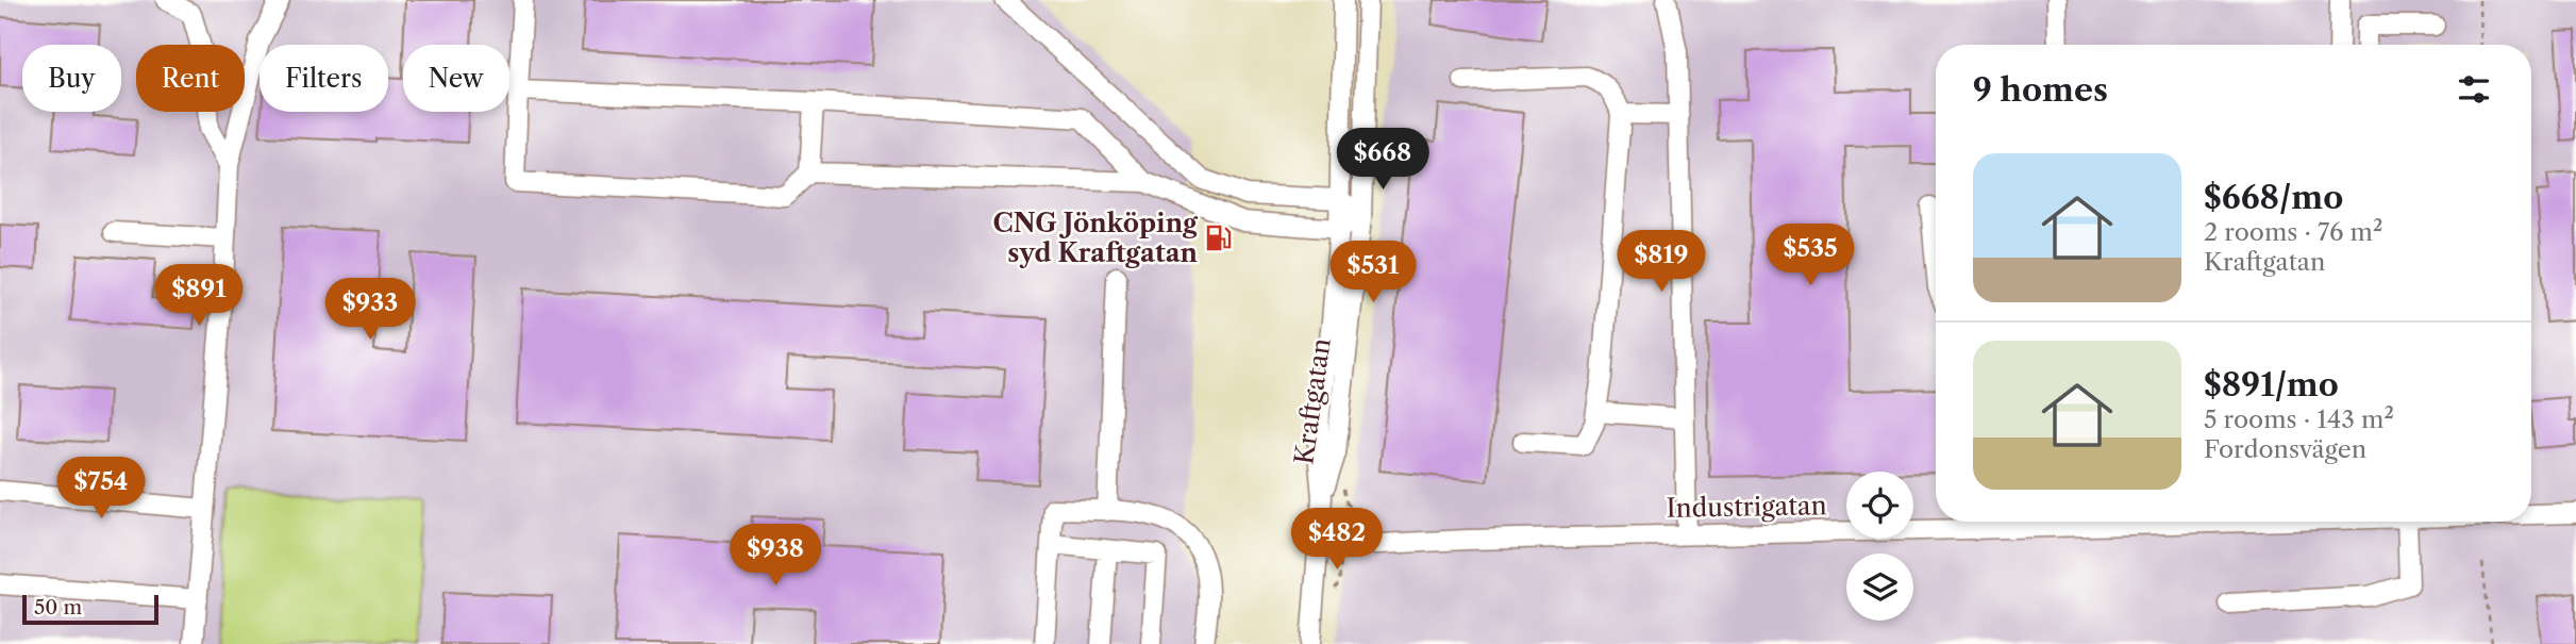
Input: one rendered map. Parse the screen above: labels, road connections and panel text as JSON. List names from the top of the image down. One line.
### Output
{"streets":{"street":["Kraftgatan","Industrigatan"]},"crossings":[["Kraftgatan","Industrigatan"]],"places":{"fuel station":["CNG Jönköping syd Kraftgatan"]},"scale_bar":"50 m","page":{"chip":["Buy","Rent","Filters","New"],"heading":"9 homes","price":["$668","$535","$819","$531","$891","$933","$754","$482","$938"],"list":[{"name":"$668/mo","note":"2 rooms · 76 m² · Kraftgatan"},{"name":"$891/mo","note":"5 rooms · 143 m² · Fordonsvägen"}],"scale":"50 m"}}
